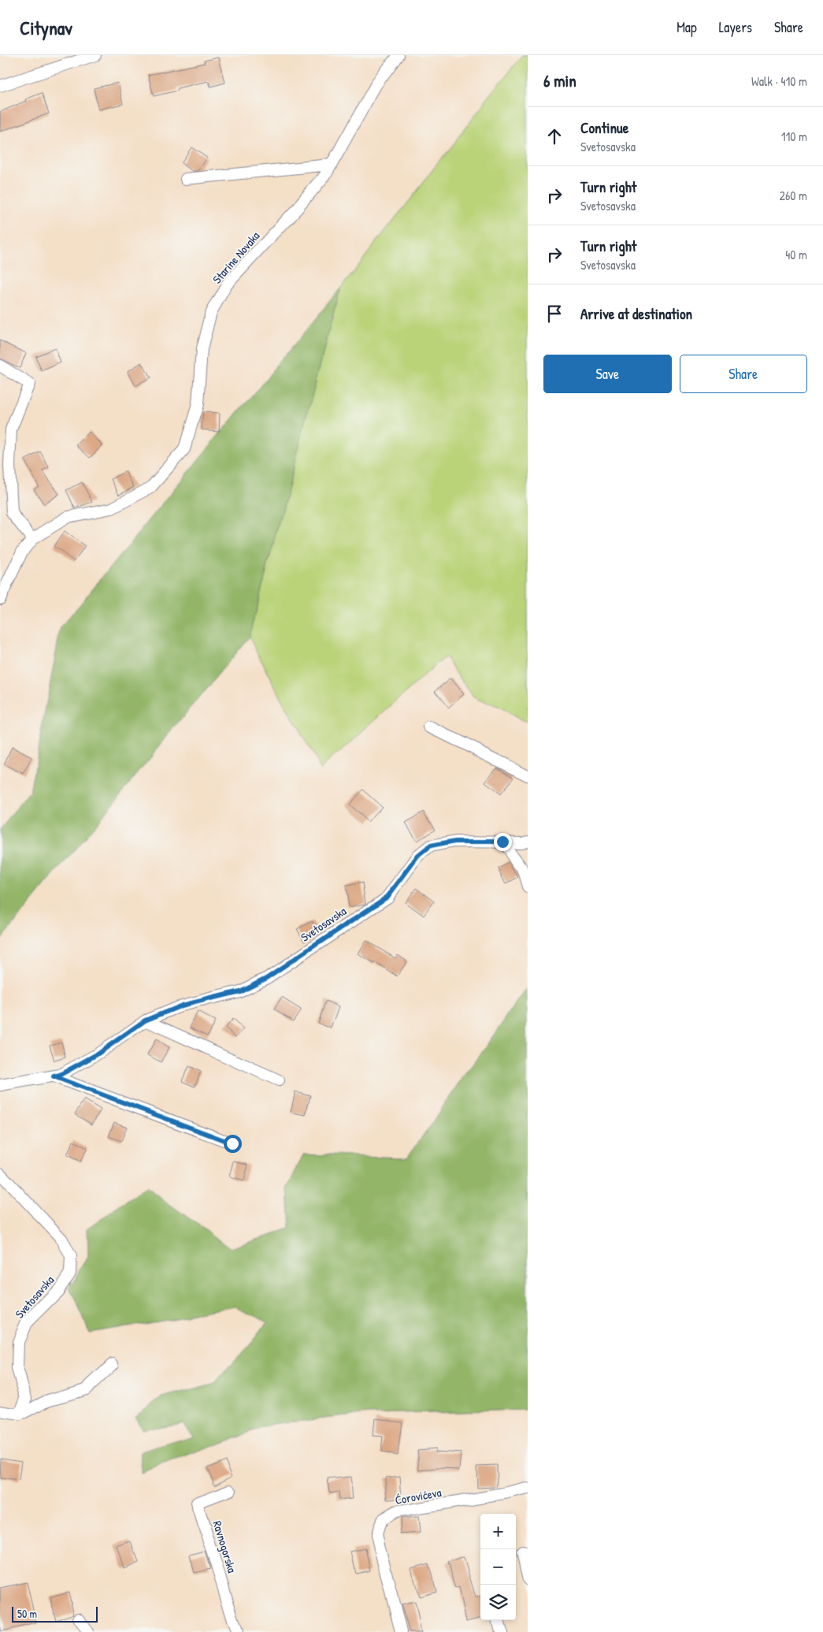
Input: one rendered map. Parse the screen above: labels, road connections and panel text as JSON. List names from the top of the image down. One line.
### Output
{"streets":{"street":["Starine Novaka","Svetosavska","Ćorovićeva","Ravnogorska"]},"scale_bar":"50 m","page":{"header":"Citynav","nav":["Map","Layers","Share"],"heading":["6 min","Walk · 410 m"],"list":[["Continue","Svetosavska","110 m"],["Turn right","Svetosavska","260 m"],["Turn right","Svetosavska","40 m"],"Arrive at destination"],"buttons":["Save","Share"],"map_buttons":["+","−"],"scale":"50 m"}}
